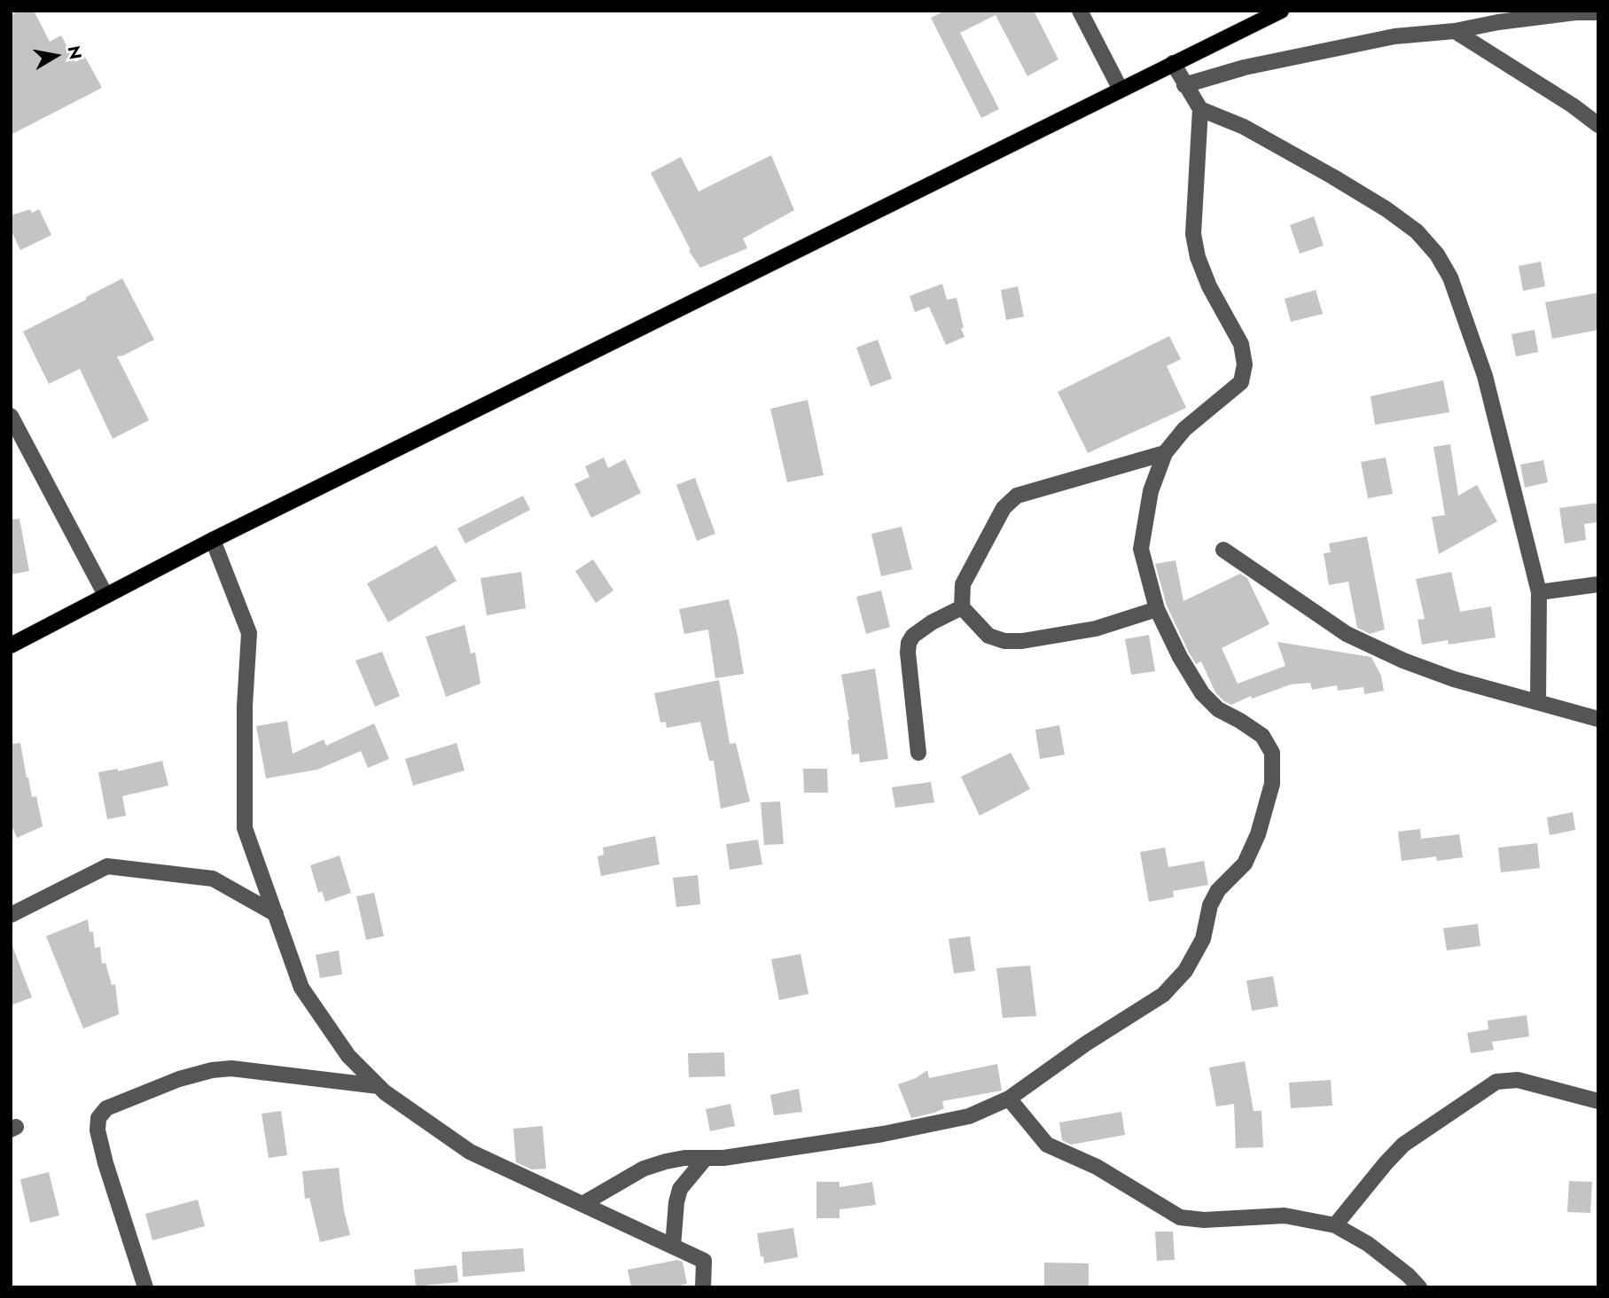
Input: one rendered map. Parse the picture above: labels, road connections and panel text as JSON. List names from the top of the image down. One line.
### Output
{"north":"right"}
